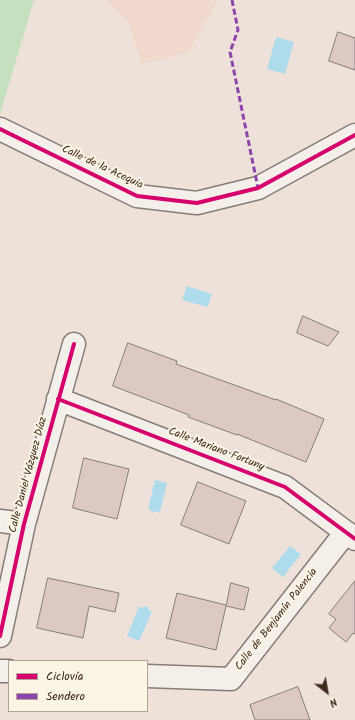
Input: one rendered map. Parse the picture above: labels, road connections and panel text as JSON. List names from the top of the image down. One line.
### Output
{"streets":{"street":["Calle de la Acequia","Calle Mariano Fortuny","Calle Daniel Vázquez Díaz","Calle de Benjamín Palencia"]},"crossings":[["Calle Mariano Fortuny","Calle Daniel Vázquez Díaz"],["Calle Mariano Fortuny","Calle de Benjamín Palencia"]],"legend":["Ciclovía","Sendero"],"north":"bottom right"}
